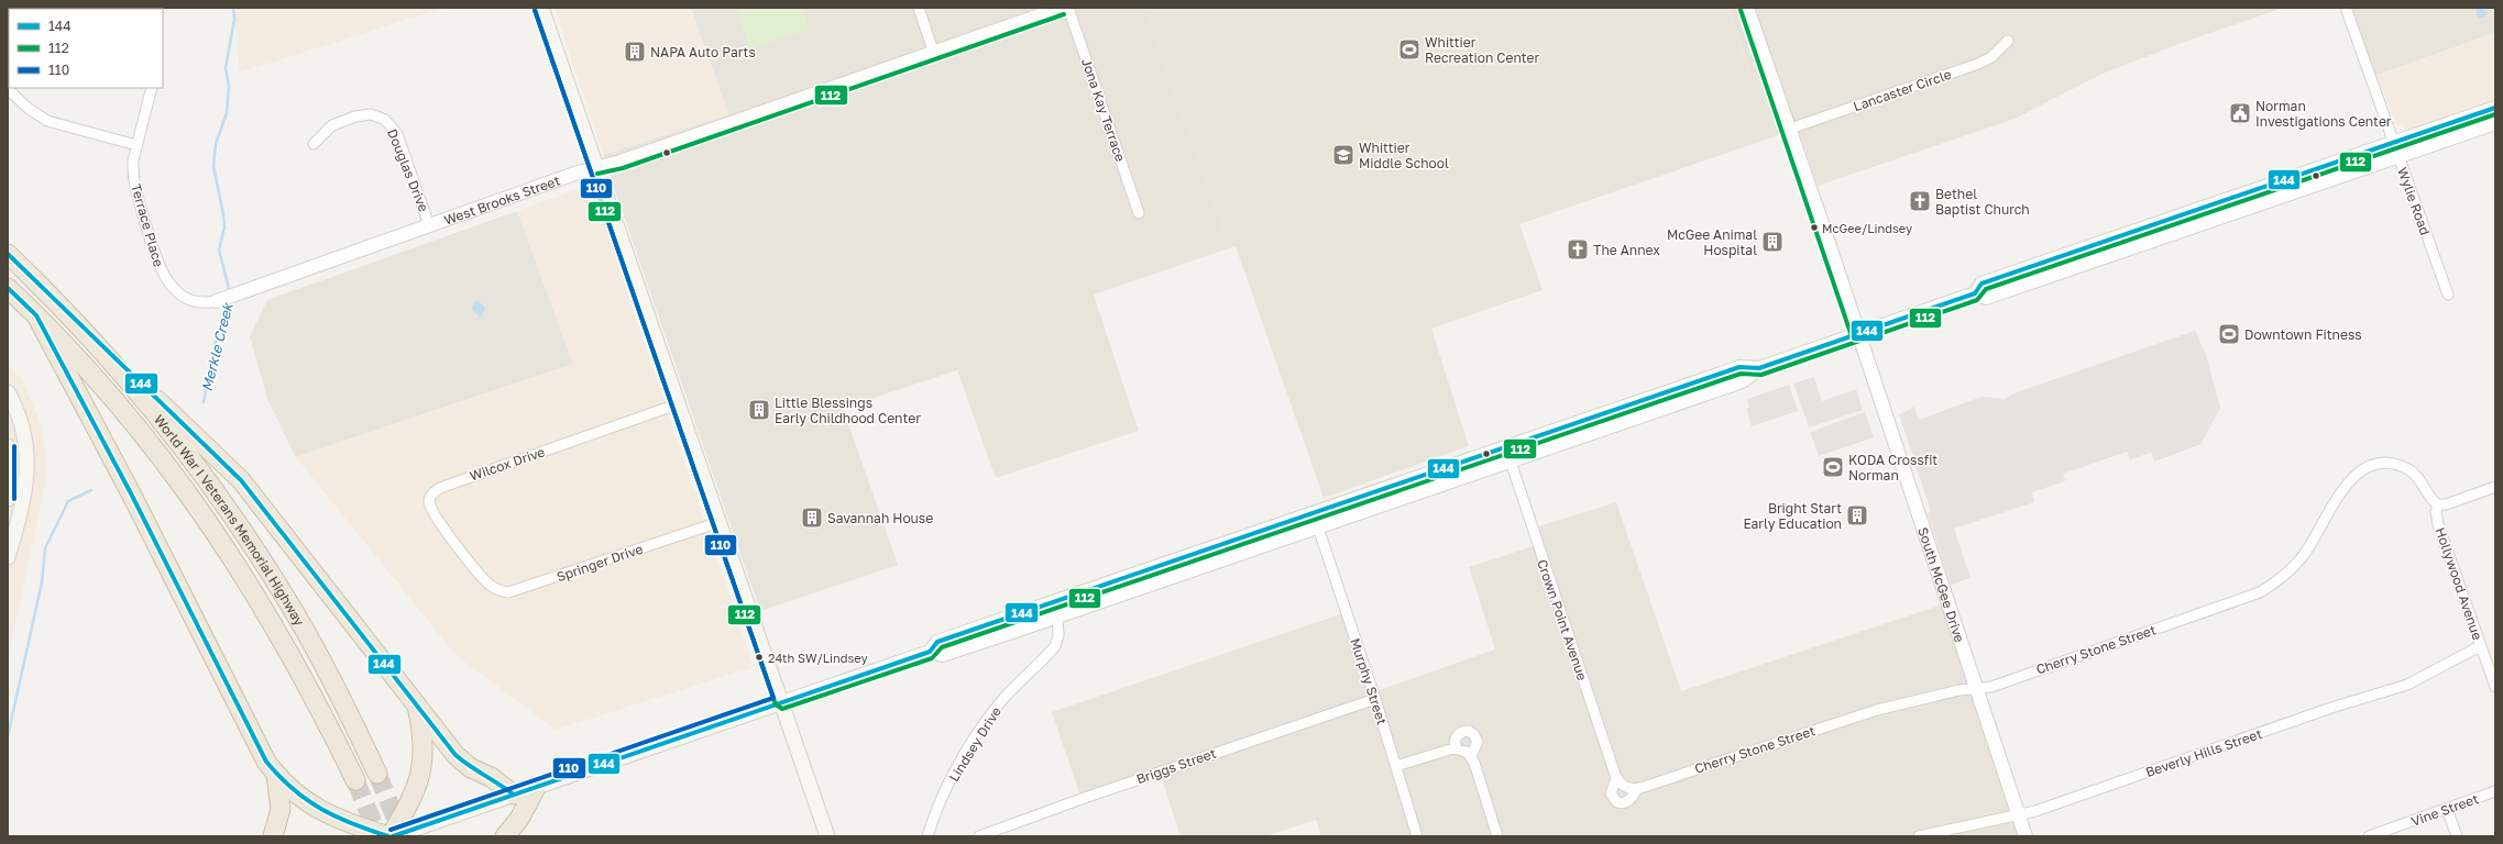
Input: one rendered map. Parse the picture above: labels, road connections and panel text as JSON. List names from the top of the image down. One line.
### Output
{"streets":{"highway":["World War I Veterans Memorial Highway"],"street":["Lancaster Circle","Jona Kay Terrace","Douglas Drive","West Brooks Street","Wylie Road","Terrace Place","Wilcox Drive","Springer Drive","Hollywood Avenue","South McGee Drive","Crown Point Avenue","Cherry Stone Street","Murphy Street","Lindsey Drive","Beverly Hills Street","Briggs Street","Vine Street"]},"crossings":[["Lancaster Circle","South McGee Drive"],["Douglas Drive","West Brooks Street"],["West Brooks Street","Terrace Place"],["Wilcox Drive","Springer Drive"],["Hollywood Avenue","Cherry Stone Street"],["Hollywood Avenue","Beverly Hills Street"],["South McGee Drive","Cherry Stone Street"],["South McGee Drive","Beverly Hills Street"],["Crown Point Avenue","Cherry Stone Street"],["Murphy Street","Briggs Street"]],"water":["Merkle Creek"],"places":{"sports":["Whittier Recreation Center","Downtown Fitness","KODA Crossfit Norman"],"building":["NAPA Auto Parts","McGee Animal Hospital","Little Blessings Early Childhood Center","Bright Start Early Education","Savannah House"],"public building":["Norman Investigations Center"],"school or university":["Whittier Middle School"],"church":["Bethel Baptist Church","The Annex"],"other":["McGee/Lindsey","24th SW/Lindsey"]},"lines":["transit line 112","transit line 110","transit line 144"],"legend":["144","112","110"]}
